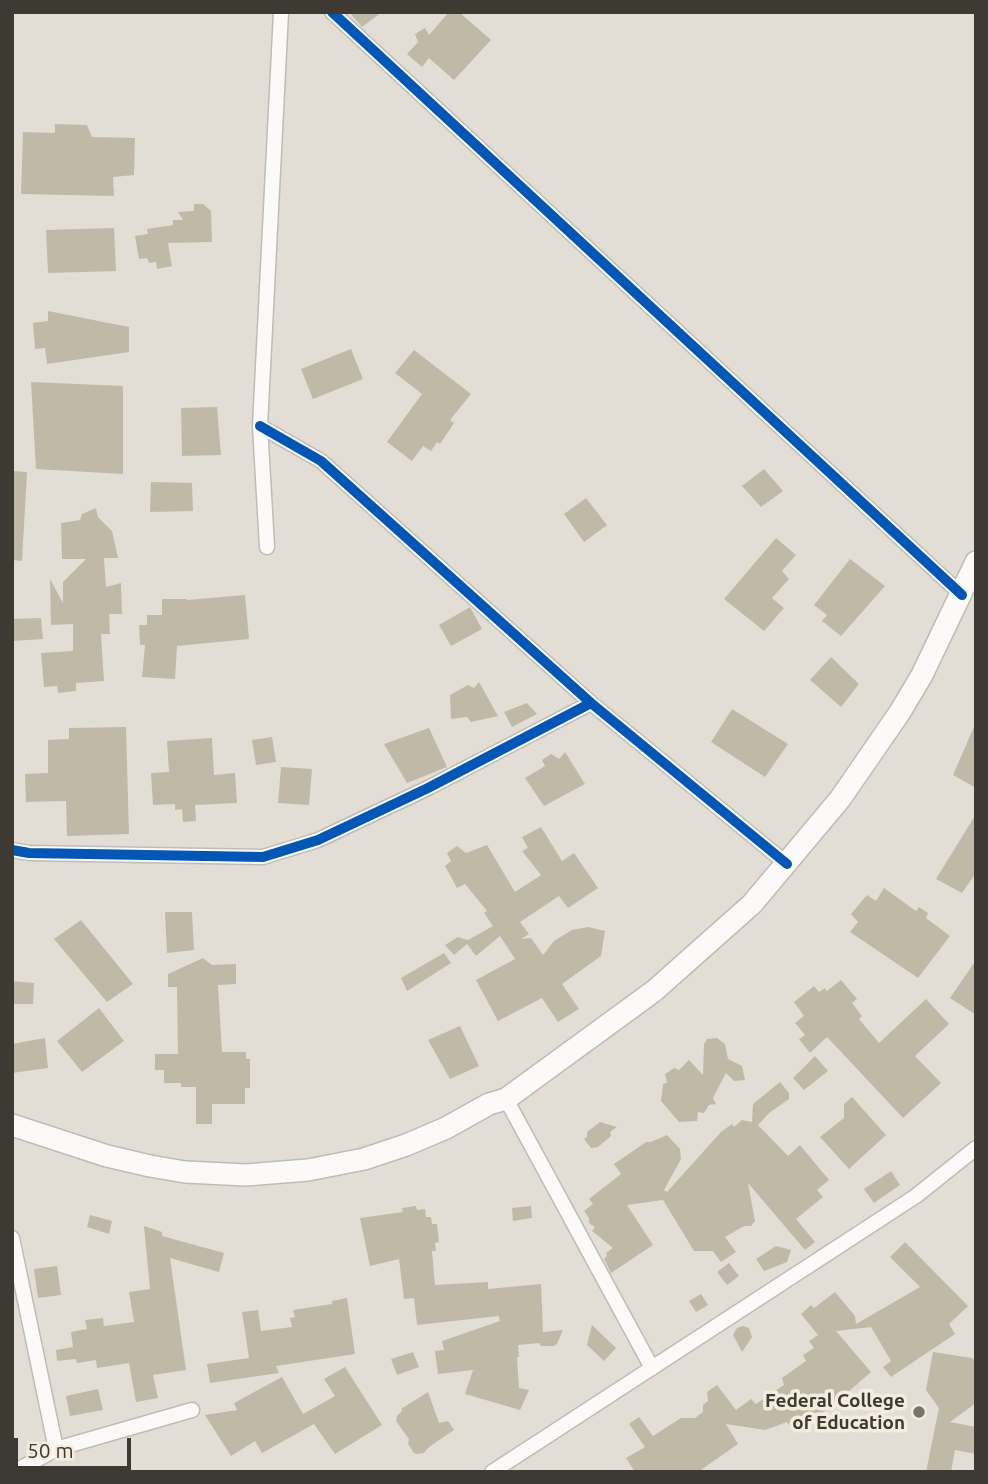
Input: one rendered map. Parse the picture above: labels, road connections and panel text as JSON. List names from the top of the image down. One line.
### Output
{"places":["Federal College of Education"],"scale_bar":"50 m"}
